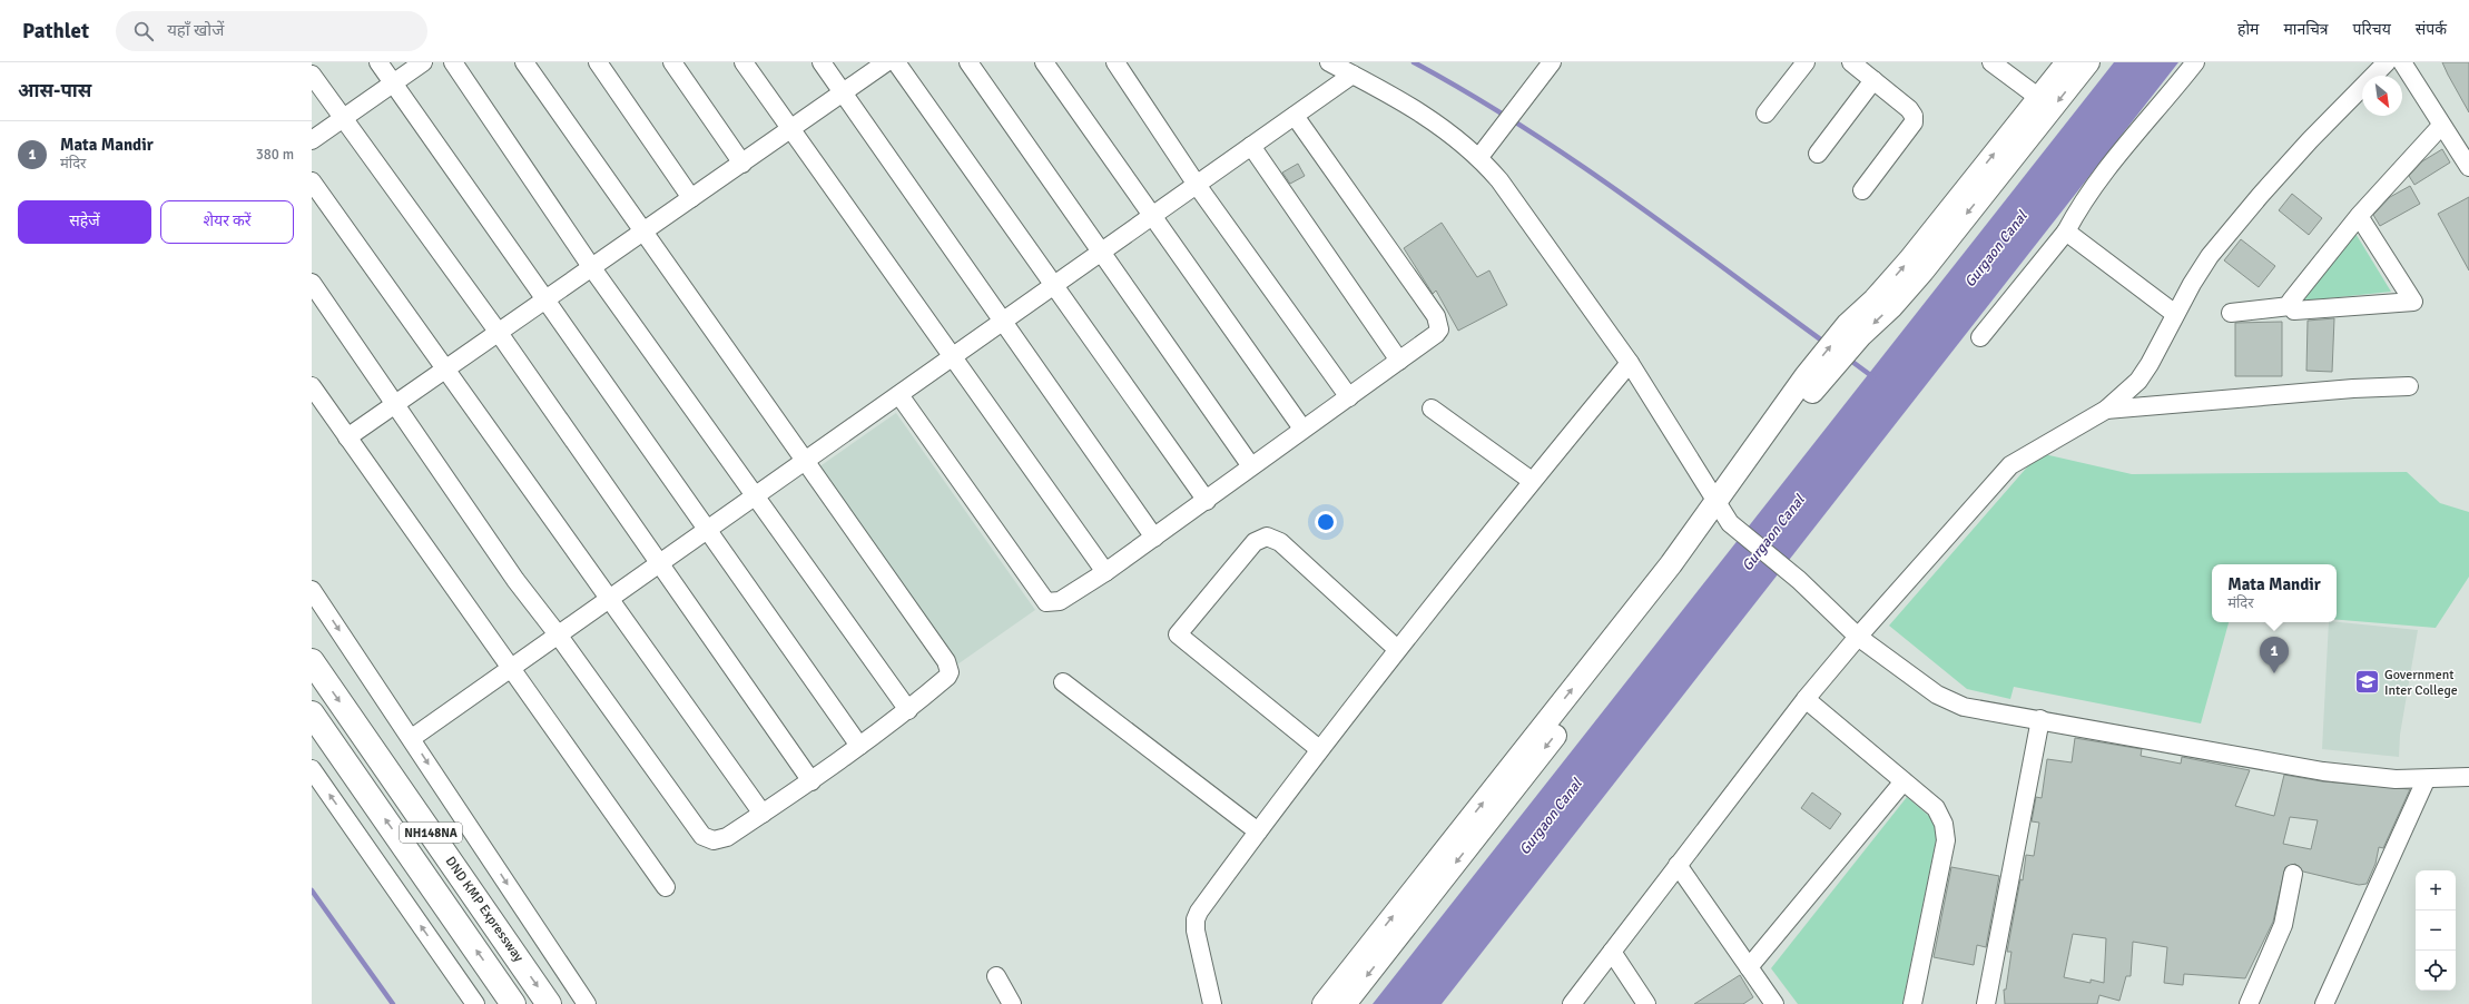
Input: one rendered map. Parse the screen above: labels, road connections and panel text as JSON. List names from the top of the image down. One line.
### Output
{"streets":{"highway":["NH148NA","DND KMP Expressway"]},"water":["Gurgaon Canal"],"places":{"school or university":["Government Inter College"]},"north":"bottom right","page":{"header":"Pathlet","search":"यहाँ खोजें","nav":["होम","मानचित्र","परिचय","संपर्क"],"heading":"आस-पास","list":[{"mark":"1","name":"Mata Mandir","note":"मंदिर","value":"380 m"}],"buttons":["सहेजें","शेयर करें"],"popup":["Mata Mandir","मंदिर"],"pins":"1","map_buttons":["+","−"]}}
